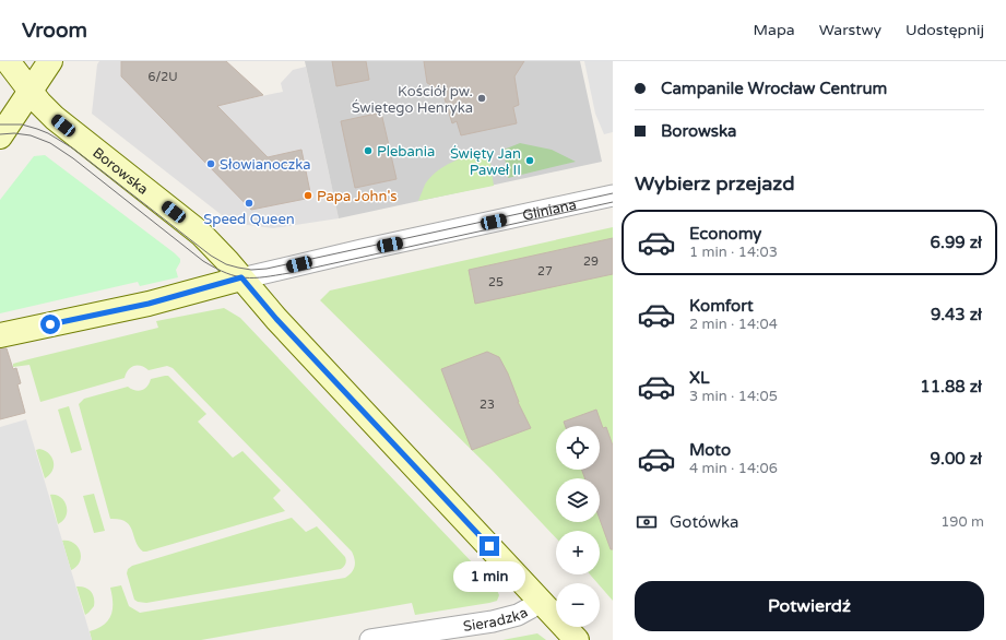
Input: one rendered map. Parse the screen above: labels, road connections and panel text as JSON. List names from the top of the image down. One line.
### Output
{"streets":{"street":["Borowska","Gliniana","Sieradzka"]},"crossings":[["Borowska","Gliniana"],["Borowska","Sieradzka"]],"places":["Kościół pw. Świętego Henryka","Plebania","Święty Jan Paweł II","Słowianoczka","Papa John's","Speed Queen"],"house_numbers":["6/2U","29","27","25","23"],"page":{"header":"Vroom","nav":["Mapa","Warstwy","Udostępnij"],"banner":["Campanile Wrocław Centrum","Borowska"],"heading":"Wybierz przejazd","list":[{"name":"Economy","note":"1 min · 14:03","value":"6.99 zł"},{"name":"Komfort","note":"2 min · 14:04","value":"9.43 zł"},{"name":"XL","note":"3 min · 14:05","value":"11.88 zł"},{"name":"Moto","note":"4 min · 14:06","value":"9.00 zł"}],"map_buttons":["+","−"],"pay":["Gotówka","190 m"],"bubble":"1 min","buttons":"Potwierdź"}}
